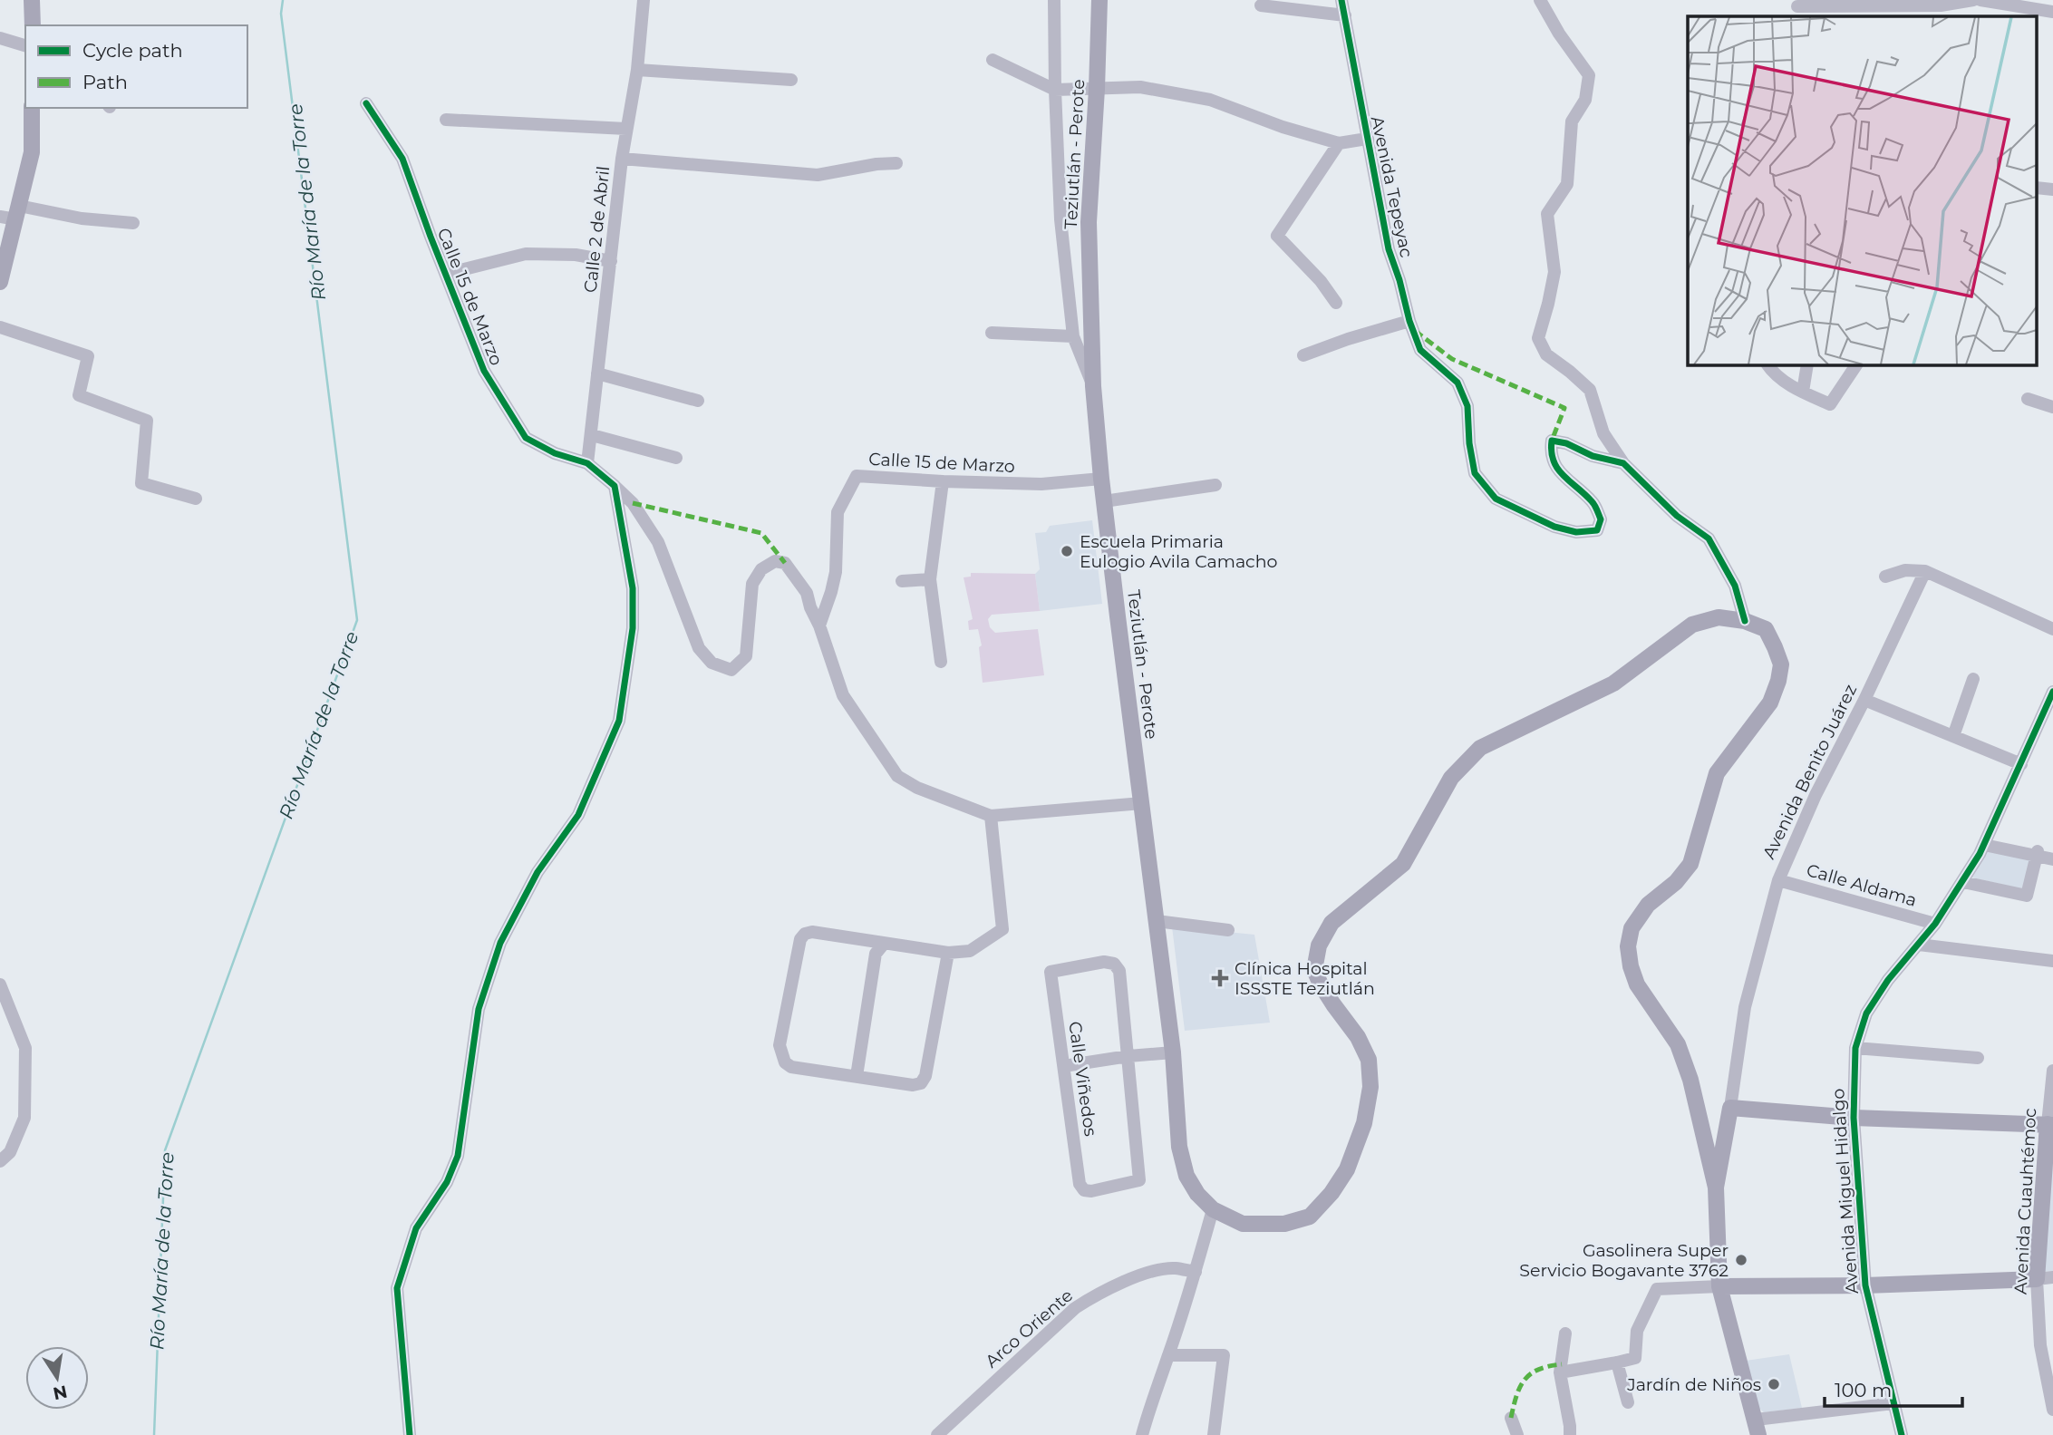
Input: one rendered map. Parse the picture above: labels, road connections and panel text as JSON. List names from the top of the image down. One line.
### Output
{"streets":{"main road":["Teziutlán - Perote","Avenida Benito Juárez","Avenida Cuauhtémoc"],"street":["Avenida Tepeyac","Calle 2 de Abril","Calle 15 de Marzo","Calle Aldama","Calle Viñedos","Avenida Miguel Hidalgo","Arco Oriente"]},"crossings":[["Teziutlán - Perote","Calle 15 de Marzo"],["Calle 2 de Abril","Calle 15 de Marzo"],["Avenida Benito Juárez","Calle Aldama"],["Calle Aldama","Avenida Miguel Hidalgo"]],"water":["Río María de la Torre"],"places":{"other":["Escuela Primaria Eulogio Avila Camacho","Gasolinera Super Servicio Bogavante 3762","Jardín de Niños"],"health":["Clínica Hospital ISSSTE Teziutlán"]},"legend":["Cycle path","Path"],"scale_bar":"100 m","north":"bottom"}
